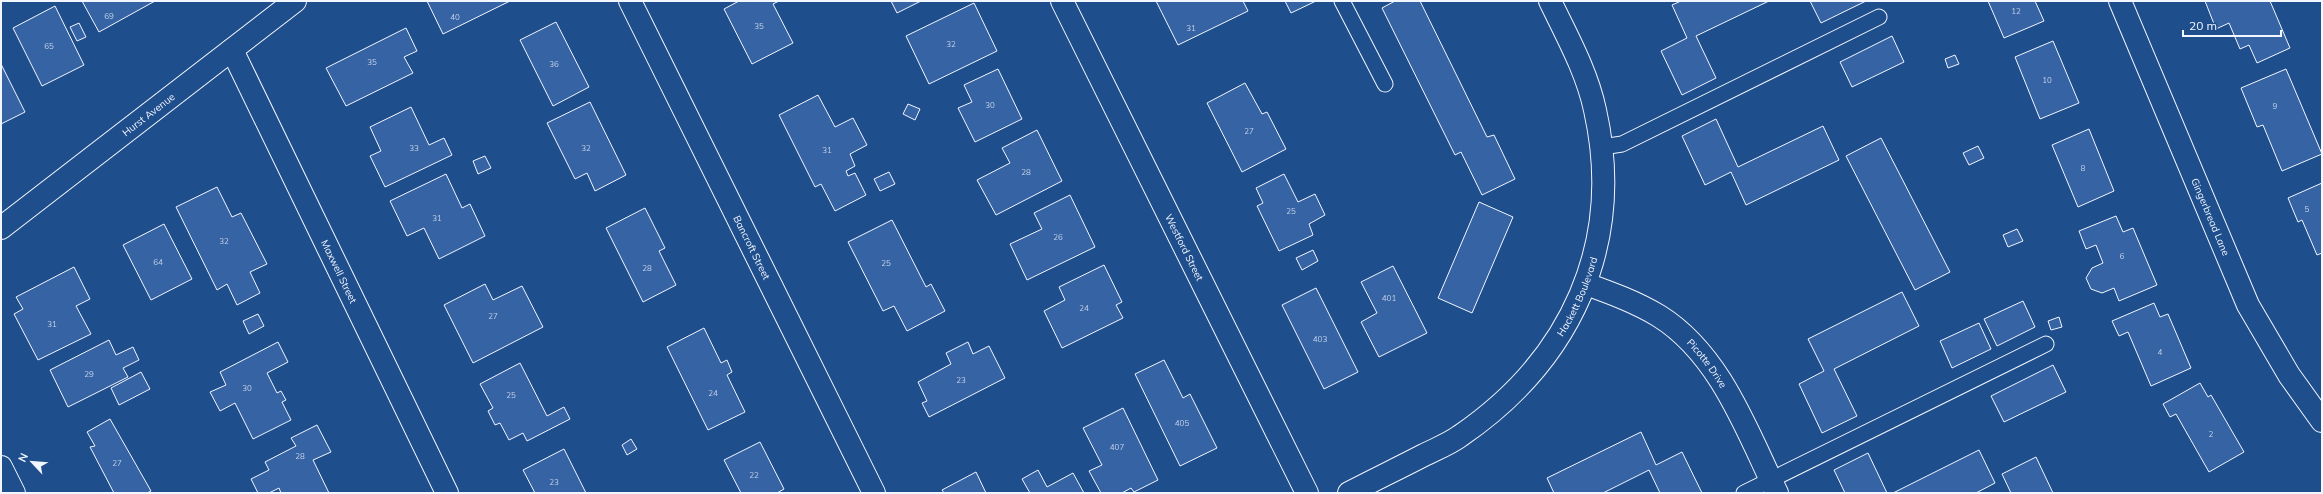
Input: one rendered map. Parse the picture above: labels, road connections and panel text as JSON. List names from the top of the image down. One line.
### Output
{"streets":{"street":["Hurst Avenue","Gingerbread Lane","Bancroft Street","Westford Street","Maxwell Street","Hackett Boulevard","Picotte Drive"]},"crossings":[["Hurst Avenue","Maxwell Street"],["Hackett Boulevard","Picotte Drive"]],"house_numbers":["12","69","40","35","31","32","65","35","36","10","30","9","27","33","32","31","8","28","5","25","31","26","32","6","64","25","28","401","24","27","31","403","4","29","23","30","24","25","405","2","407","28","27","22","23"],"scale_bar":"20 m","north":"top left"}
